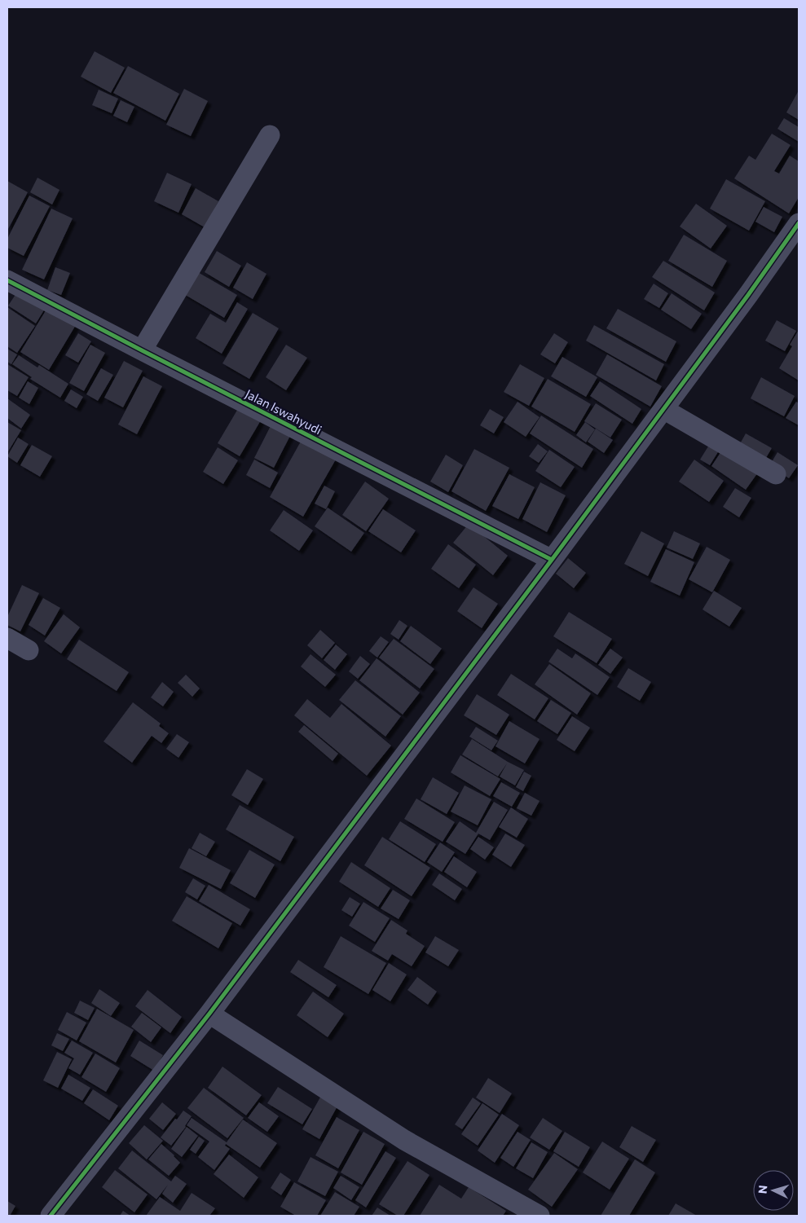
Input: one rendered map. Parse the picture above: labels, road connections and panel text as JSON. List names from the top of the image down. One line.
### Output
{"streets":{"street":["Jalan Iswahyudi"]},"north":"left"}
